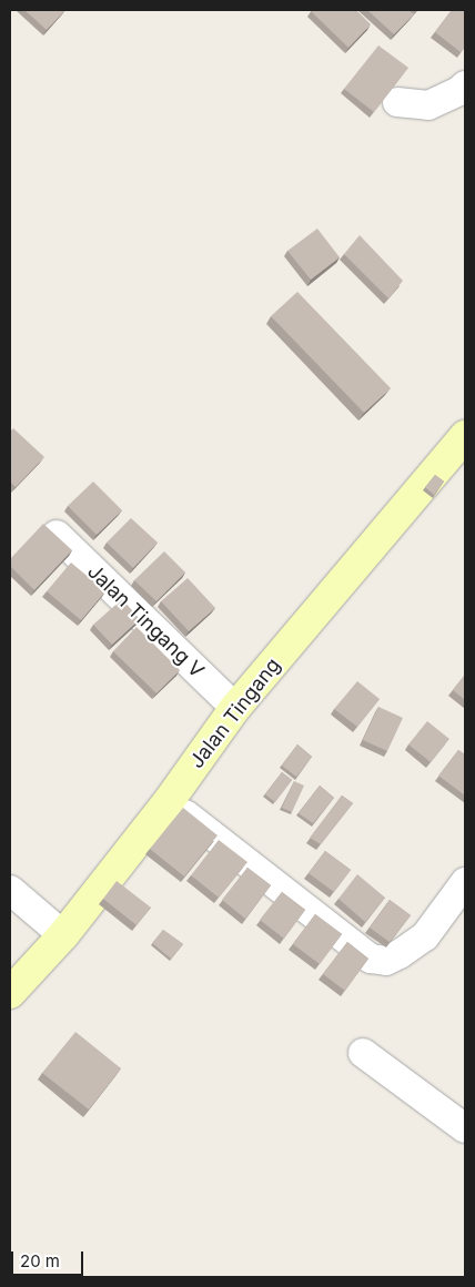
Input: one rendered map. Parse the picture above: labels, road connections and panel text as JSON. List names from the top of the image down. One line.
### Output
{"streets":{"main road":["Jalan Tingang"],"street":["Jalan Tingang V"]},"crossings":[["Jalan Tingang V","Jalan Tingang"]],"scale_bar":"20 m"}
